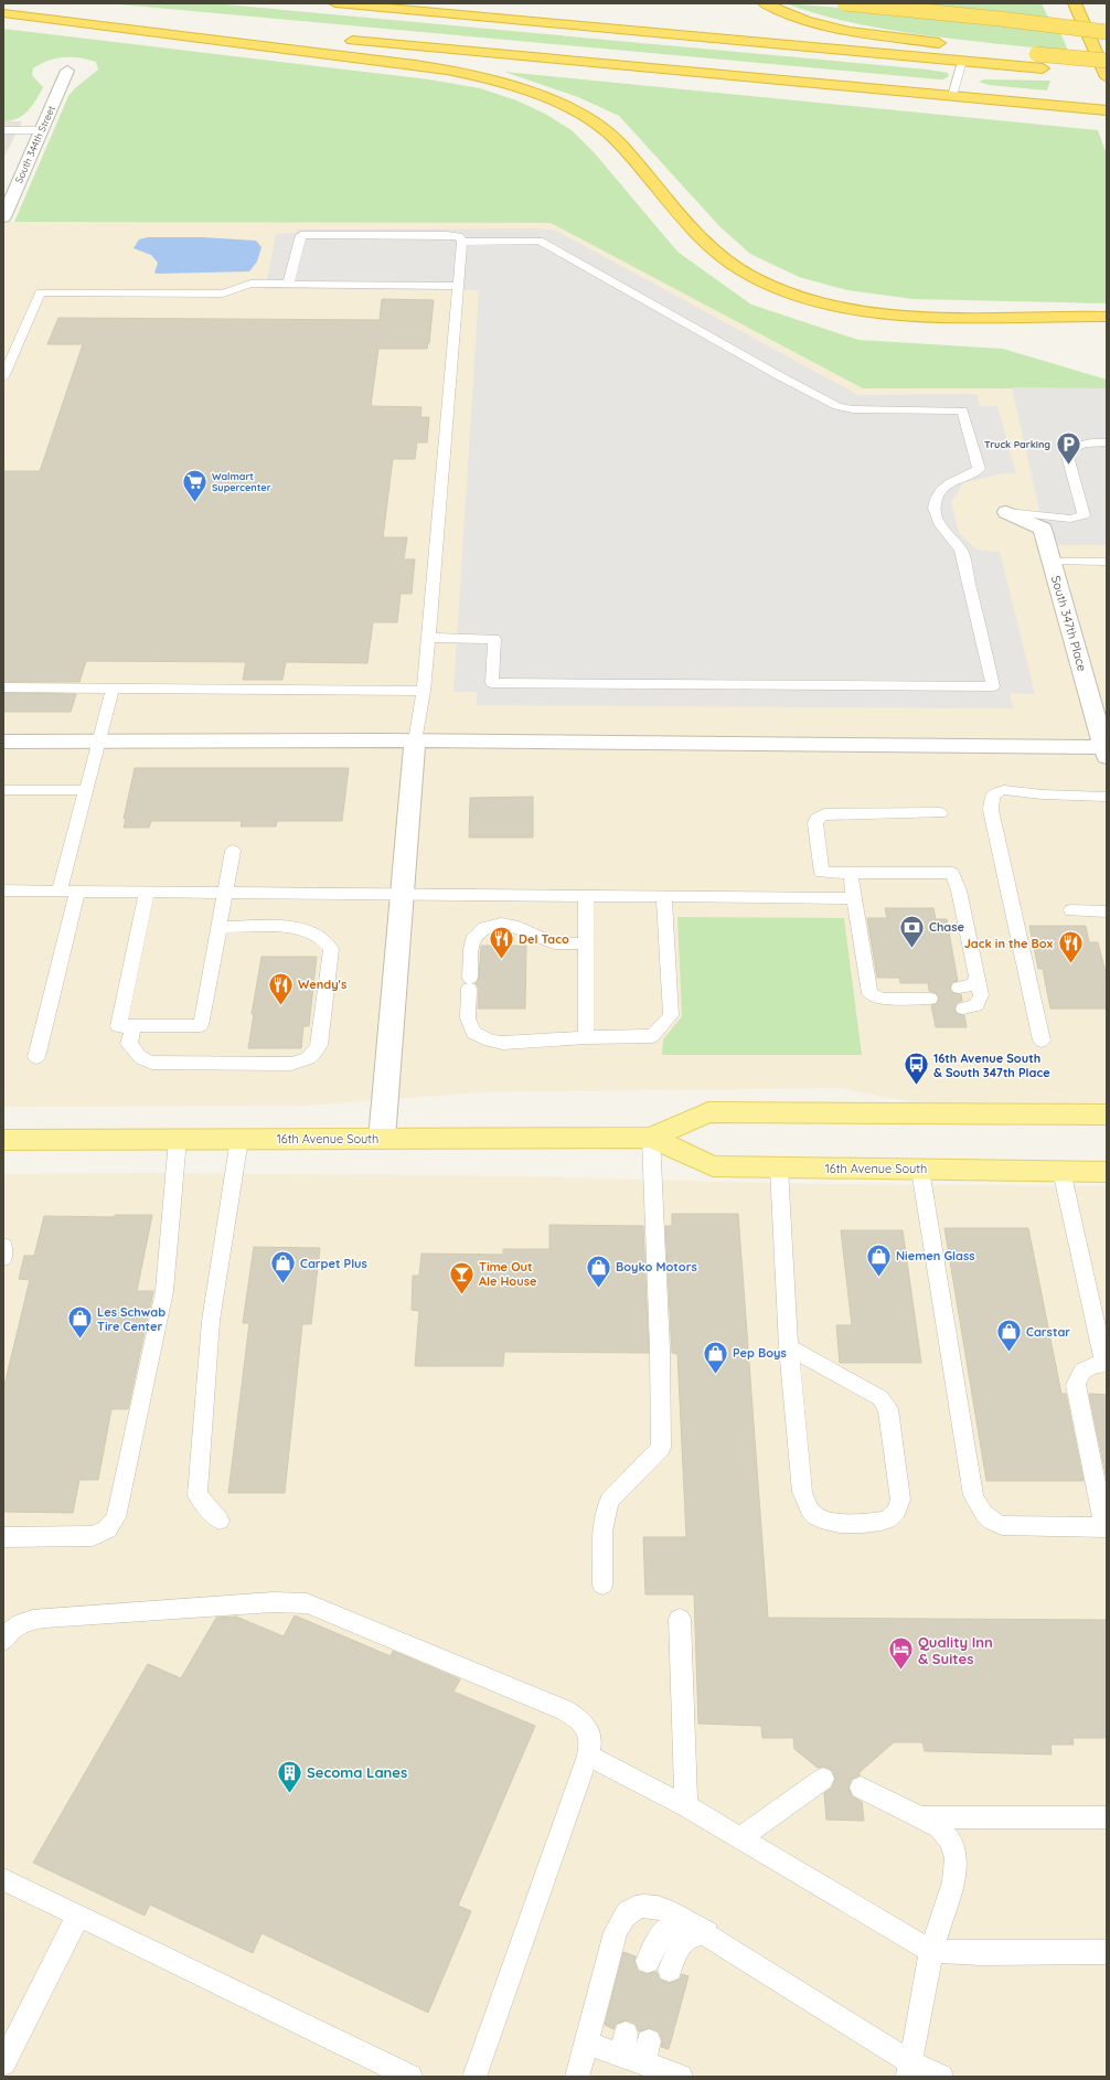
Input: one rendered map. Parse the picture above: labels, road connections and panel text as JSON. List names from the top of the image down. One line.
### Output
{"streets":{"main road":["16th Avenue South"],"street":["South 344th Street","South 347th Place"]},"places":{"parking":["Truck Parking"],"supermarket":["Walmart Supercenter"],"bank":["Chase"],"restaurant":["Del Taco","Jack in the Box","Wendy's"],"bus stop":["16th Avenue South & South 347th Place"],"shop":["Niemen Glass","Carpet Plus","Boyko Motors","Les Schwab Tire Center","Carstar","Pep Boys"],"bar":["Time Out Ale House"],"hotel":["Quality Inn & Suites"],"building":["Secoma Lanes"]}}
